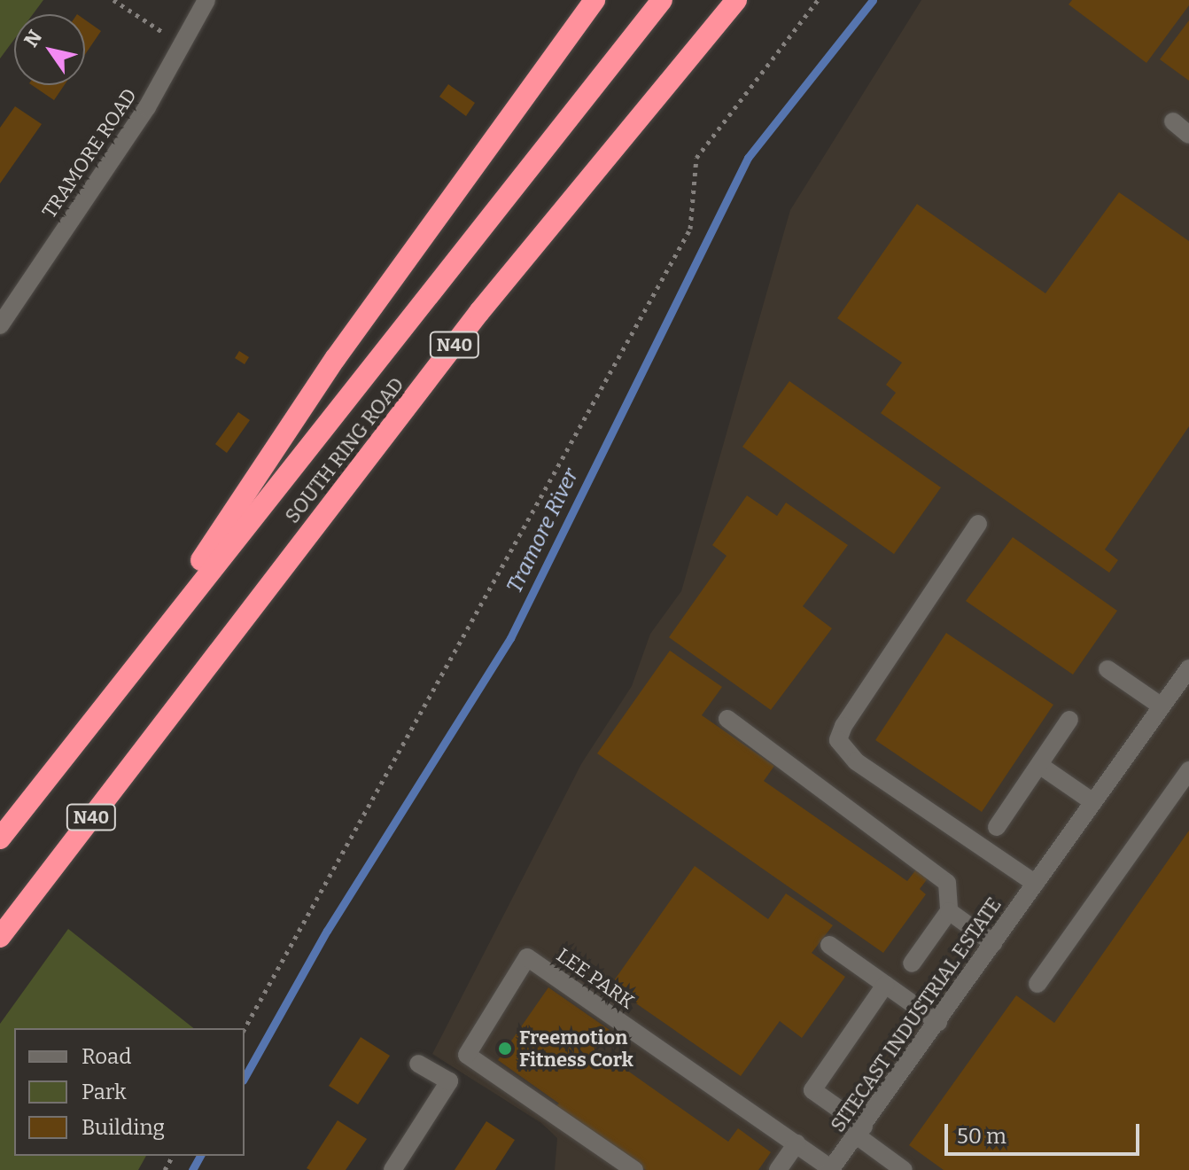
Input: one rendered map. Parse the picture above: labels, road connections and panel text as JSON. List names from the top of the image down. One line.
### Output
{"streets":{"highway":["N40","SOUTH RING ROAD"],"street":["TRAMORE ROAD","LEE PARK","SITECAST INDUSTRIAL ESTATE"]},"crossings":[["LEE PARK","SITECAST INDUSTRIAL ESTATE"]],"water":["Tramore River"],"places":["Freemotion Fitness Cork"],"legend":["Road","Park","Building"],"scale_bar":"50 m","north":"top left"}
